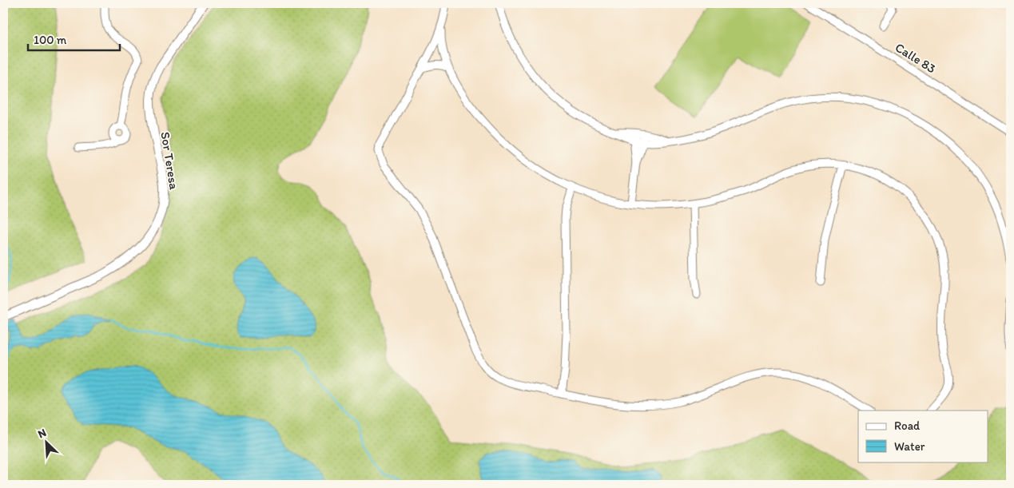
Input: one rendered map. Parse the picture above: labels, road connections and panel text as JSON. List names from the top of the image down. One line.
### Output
{"streets":{"street":["Calle 83","Sor Teresa"]},"legend":["Road","Water"],"scale_bar":"100 m","north":"top left"}
